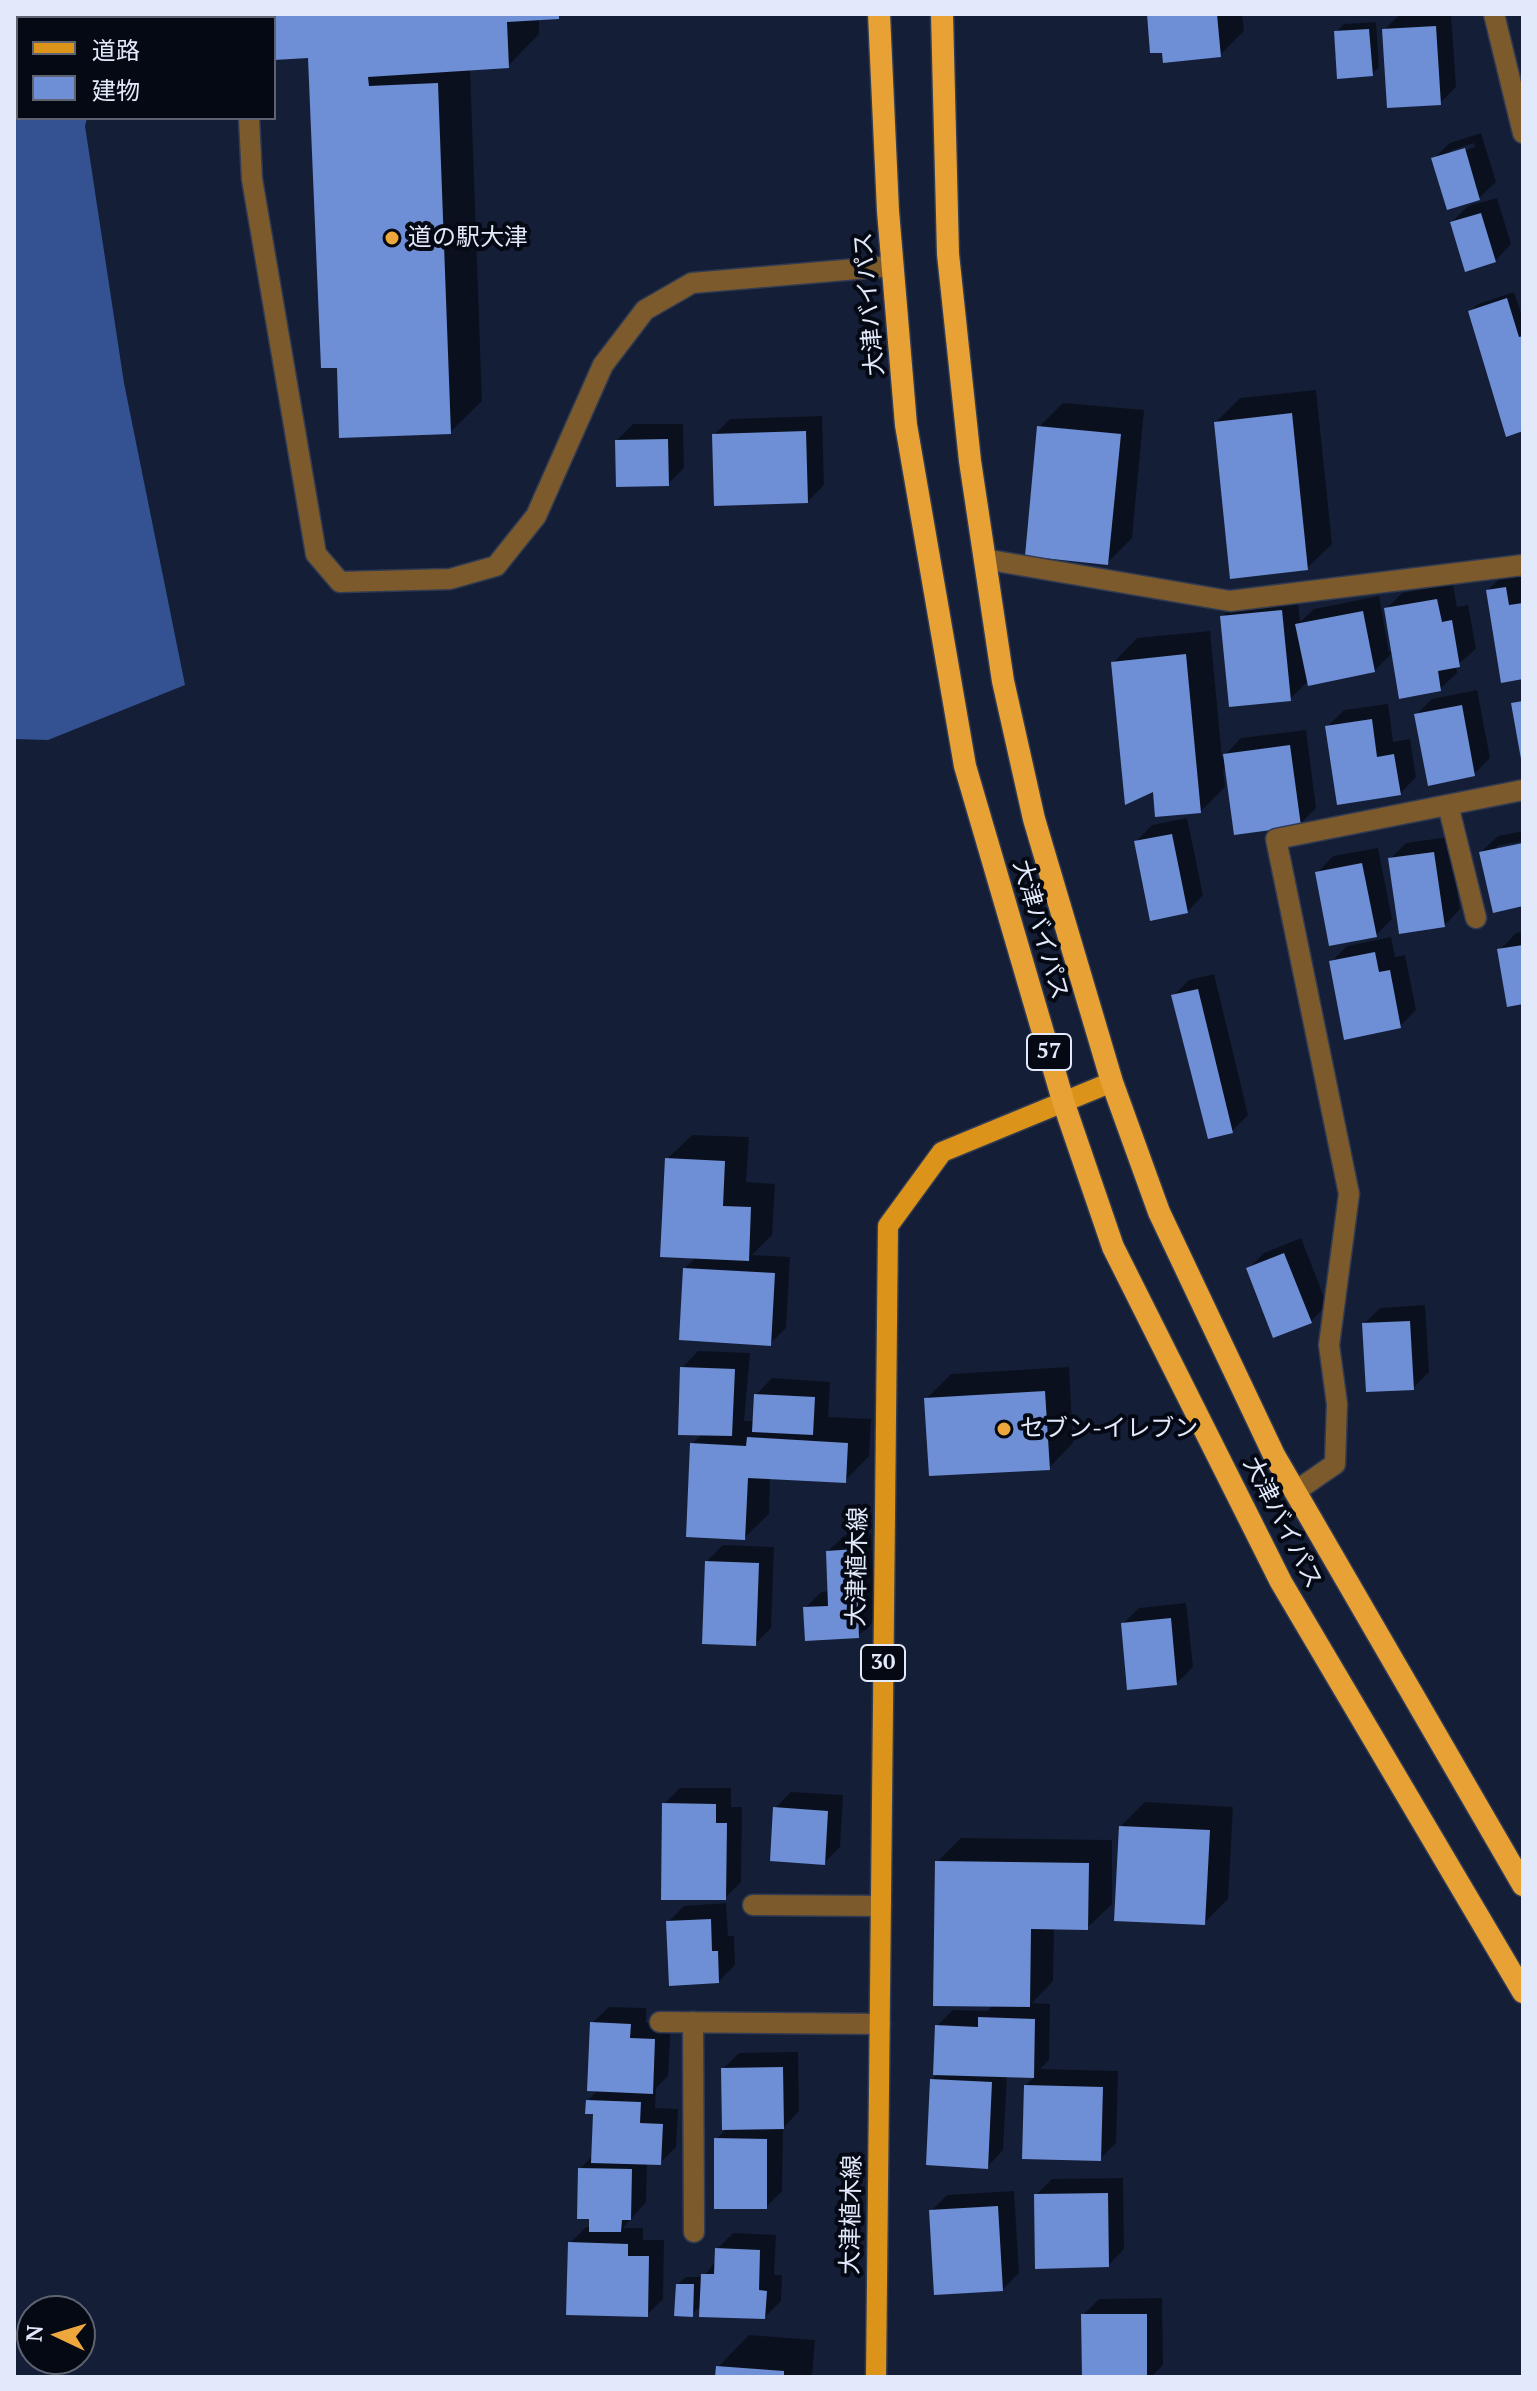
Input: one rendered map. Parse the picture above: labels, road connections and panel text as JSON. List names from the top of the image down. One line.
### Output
{"streets":{"highway":["大津バイパス","57"],"main road":["大津植木線","30"]},"crossings":[["大津バイパス","大津植木線"]],"places":["道の駅大津","セブン-イレブン"],"legend":["道路","建物"],"north":"left"}
